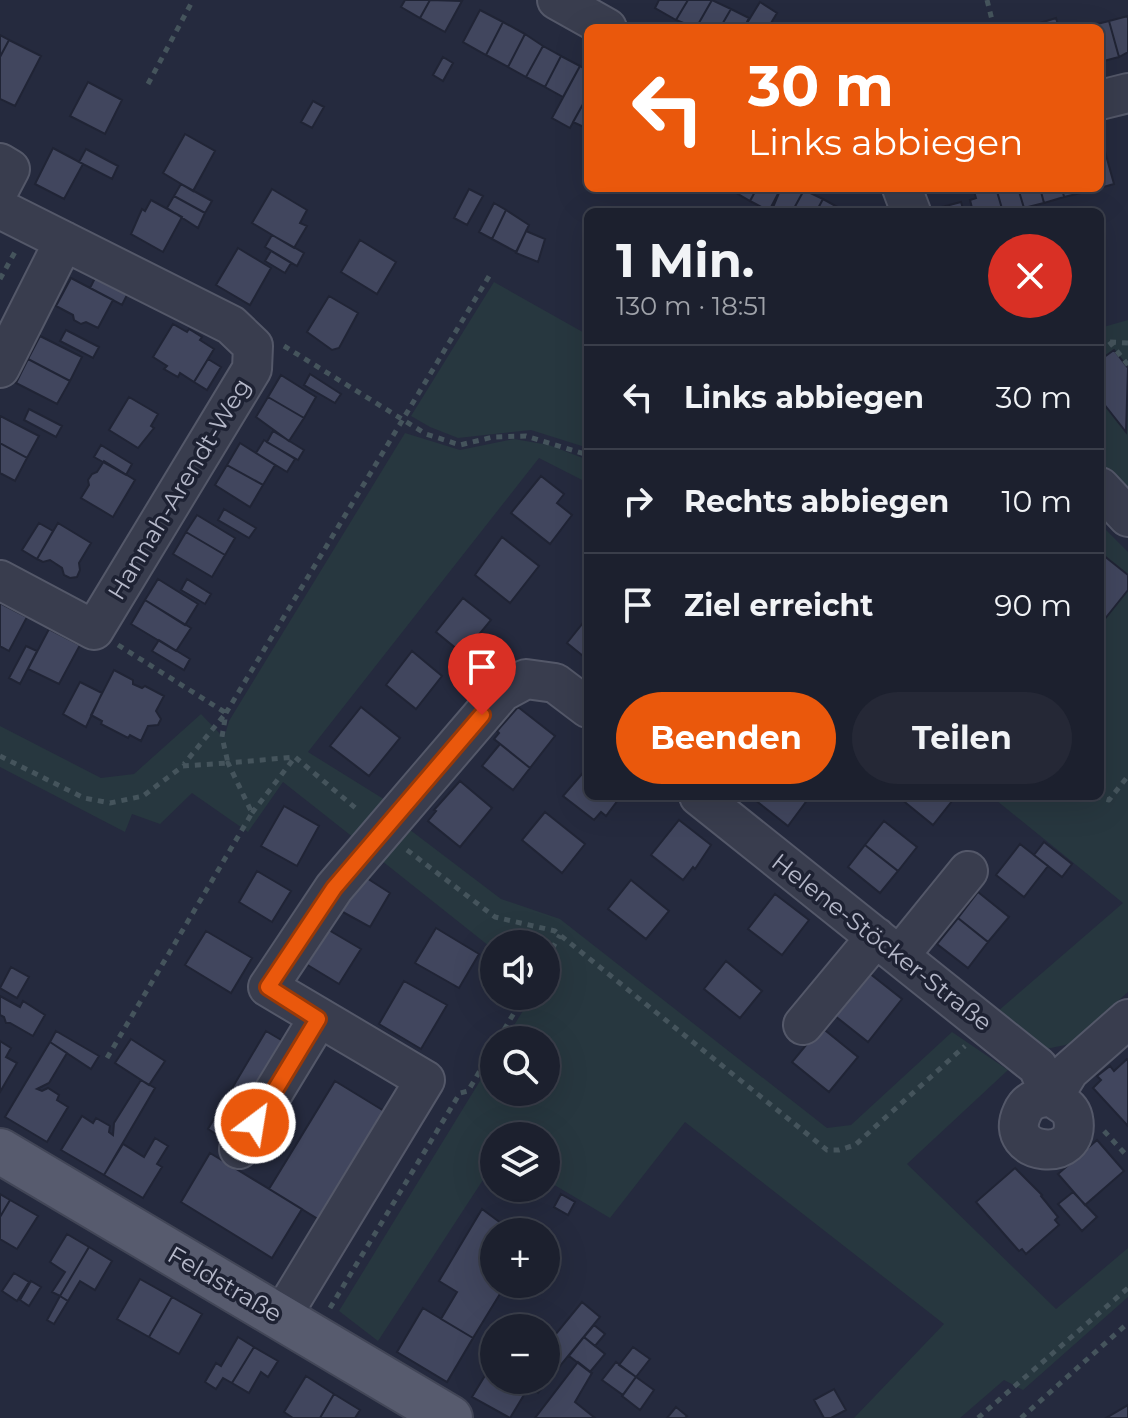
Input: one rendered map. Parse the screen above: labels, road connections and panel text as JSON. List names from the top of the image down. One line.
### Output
{"streets":{"main road":["Feldstraße"],"street":["Hannah-Arendt-Weg","Helene-Stöcker-Straße"]},"page":{"turn":["30 m","Links abbiegen"],"heading":["1 Min.","130 m · 18:51"],"list":[{"name":"Links abbiegen","value":"30 m"},{"name":"Rechts abbiegen","value":"10 m"},{"name":"Ziel erreicht","value":"90 m"}],"buttons":["Beenden","Teilen"],"map_buttons":["+","−"]}}
